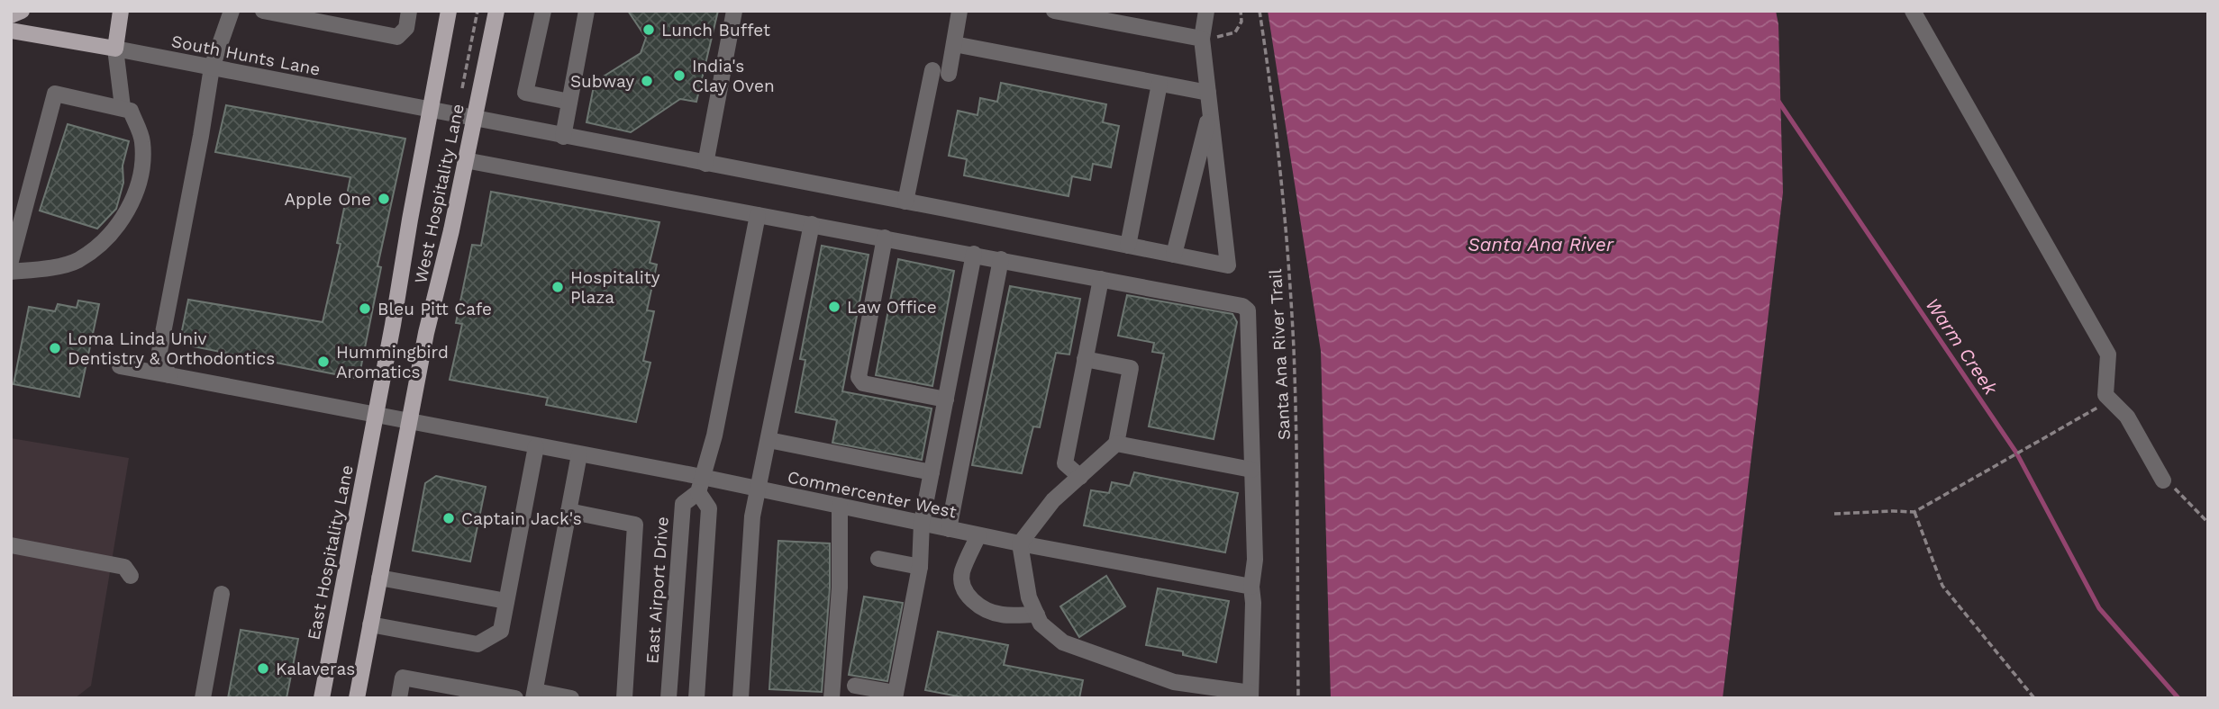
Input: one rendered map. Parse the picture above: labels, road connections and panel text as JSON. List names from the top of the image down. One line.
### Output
{"streets":{"main road":["South Hunts Lane","West Hospitality Lane","East Hospitality Lane"],"street":["Commercenter West","East Airport Drive"],"path":["Santa Ana River Trail"]},"crossings":[["South Hunts Lane","West Hospitality Lane"],["West Hospitality Lane","Commercenter West"],["West Hospitality Lane","East Hospitality Lane"],["Commercenter West","East Hospitality Lane"],["Commercenter West","East Airport Drive"]],"water":["Santa Ana River","Warm Creek"],"places":["Lunch Buffet","India's Clay Oven","Subway","Apple One","Hospitality Plaza","Law Office","Bleu Pitt Cafe","Loma Linda Univ Dentistry & Orthodontics","Hummingbird Aromatics","Captain Jack's","Kalaveras"]}
